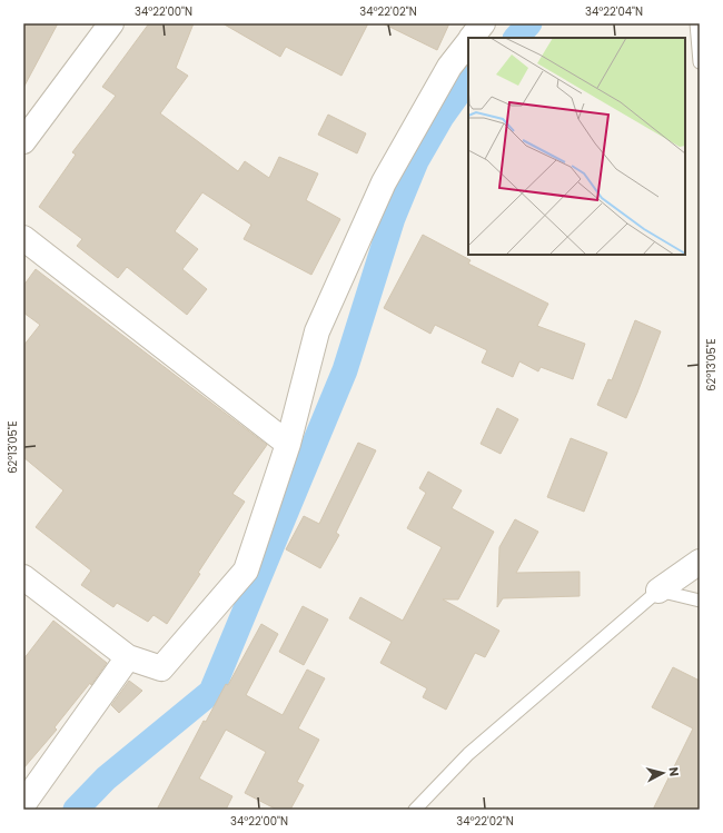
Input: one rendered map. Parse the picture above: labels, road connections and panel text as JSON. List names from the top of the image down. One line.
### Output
{"north":"right","coordinates":["34°22'00\"N","34°22'02\"N","34°22'04\"N","62°13'05\"E"]}
